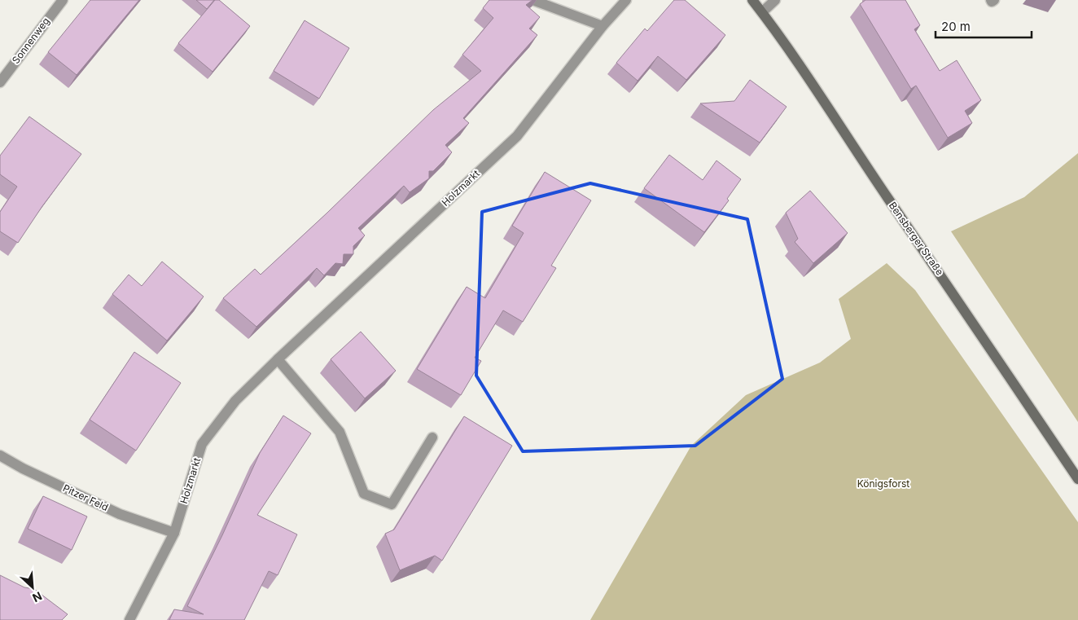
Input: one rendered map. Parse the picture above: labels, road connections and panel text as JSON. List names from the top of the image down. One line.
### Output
{"streets":{"main road":["Bensberger Straße"],"street":["Sonnenweg","Holzmarkt","Pitzer Feld"]},"crossings":[["Holzmarkt","Pitzer Feld"]],"parks":["Königsforst"],"scale_bar":"20 m","north":"bottom right"}
